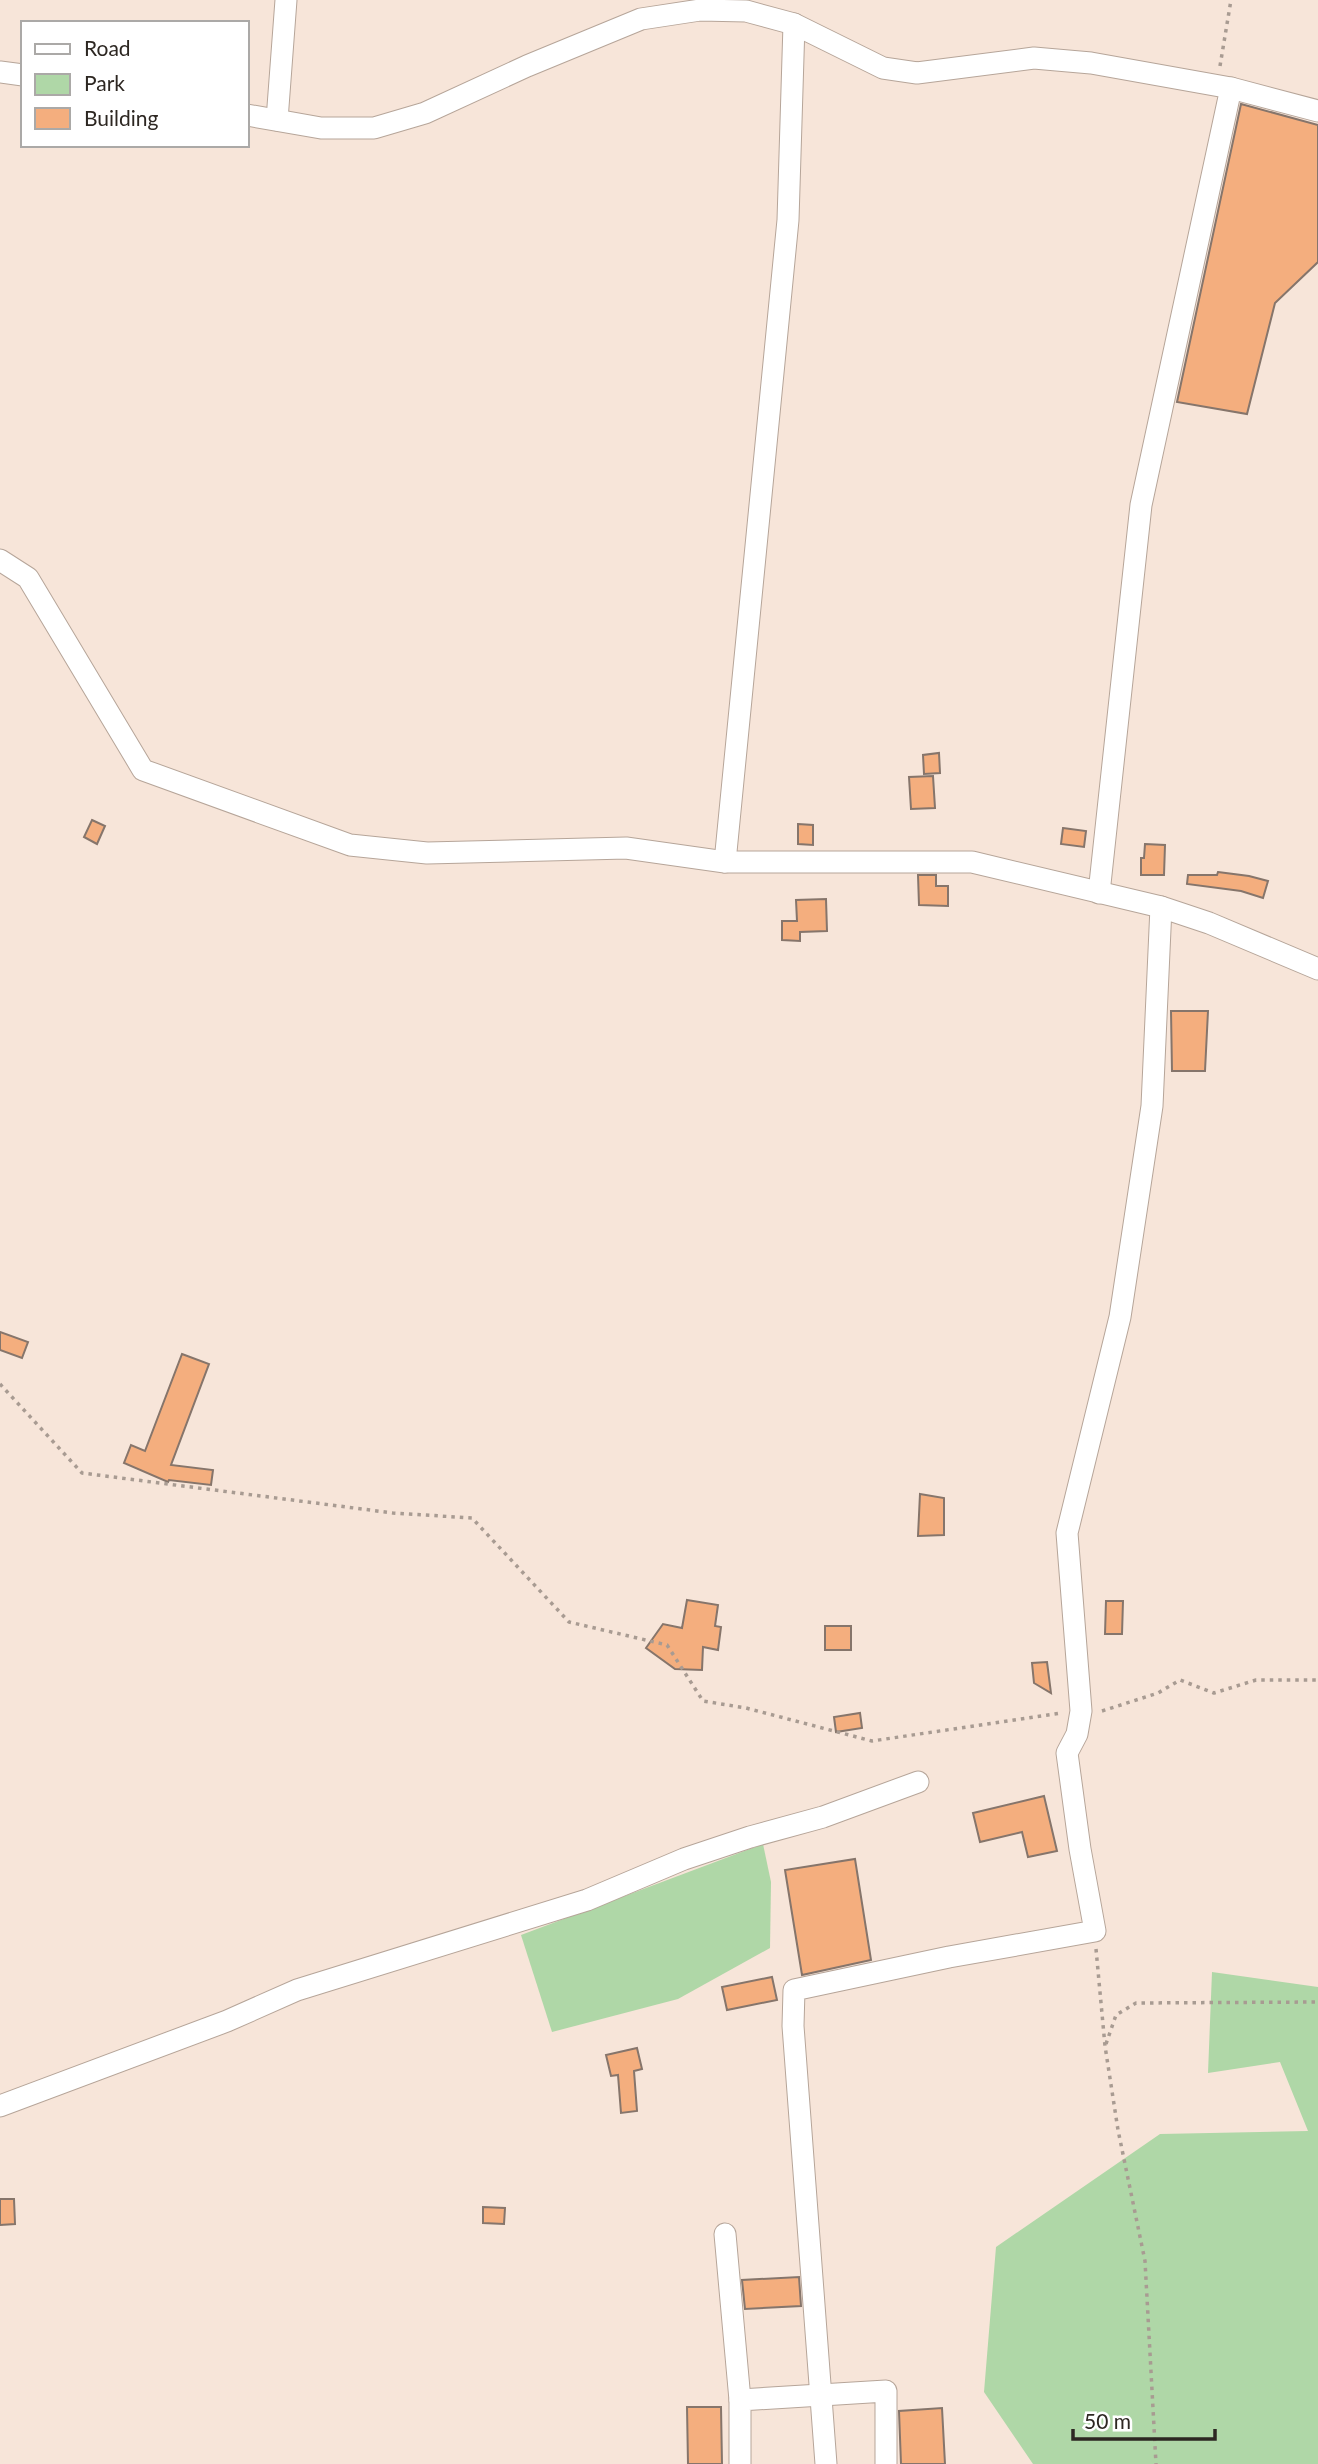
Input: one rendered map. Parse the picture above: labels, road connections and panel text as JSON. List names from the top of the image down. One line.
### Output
{"legend":["Road","Park","Building"],"scale_bar":"50 m"}
